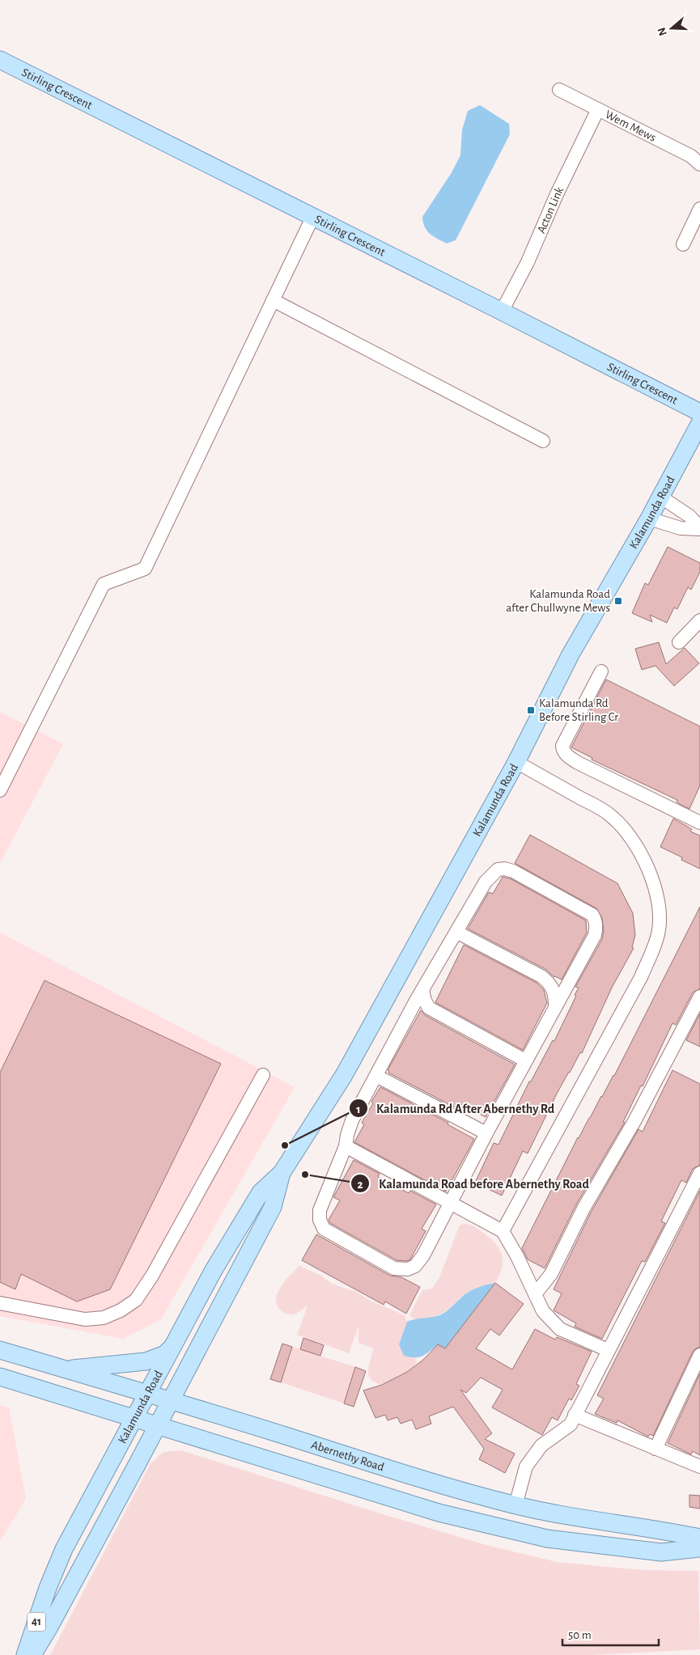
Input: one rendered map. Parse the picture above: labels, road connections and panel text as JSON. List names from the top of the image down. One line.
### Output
{"streets":{"main road":["Stirling Crescent","Kalamunda Road","Abernethy Road","41"],"street":["Wem Mews","Acton Link"]},"crossings":[["Stirling Crescent","Acton Link"],["Wem Mews","Acton Link"],["Kalamunda Road","Abernethy Road"]],"places":{"transit":["Kalamunda Road after Chullwyne Mews","Kalamunda Rd Before Stirling Cr"],"other":["Kalamunda Rd After Abernethy Rd","Kalamunda Road before Abernethy Road"]},"scale_bar":"50 m","north":"left"}
